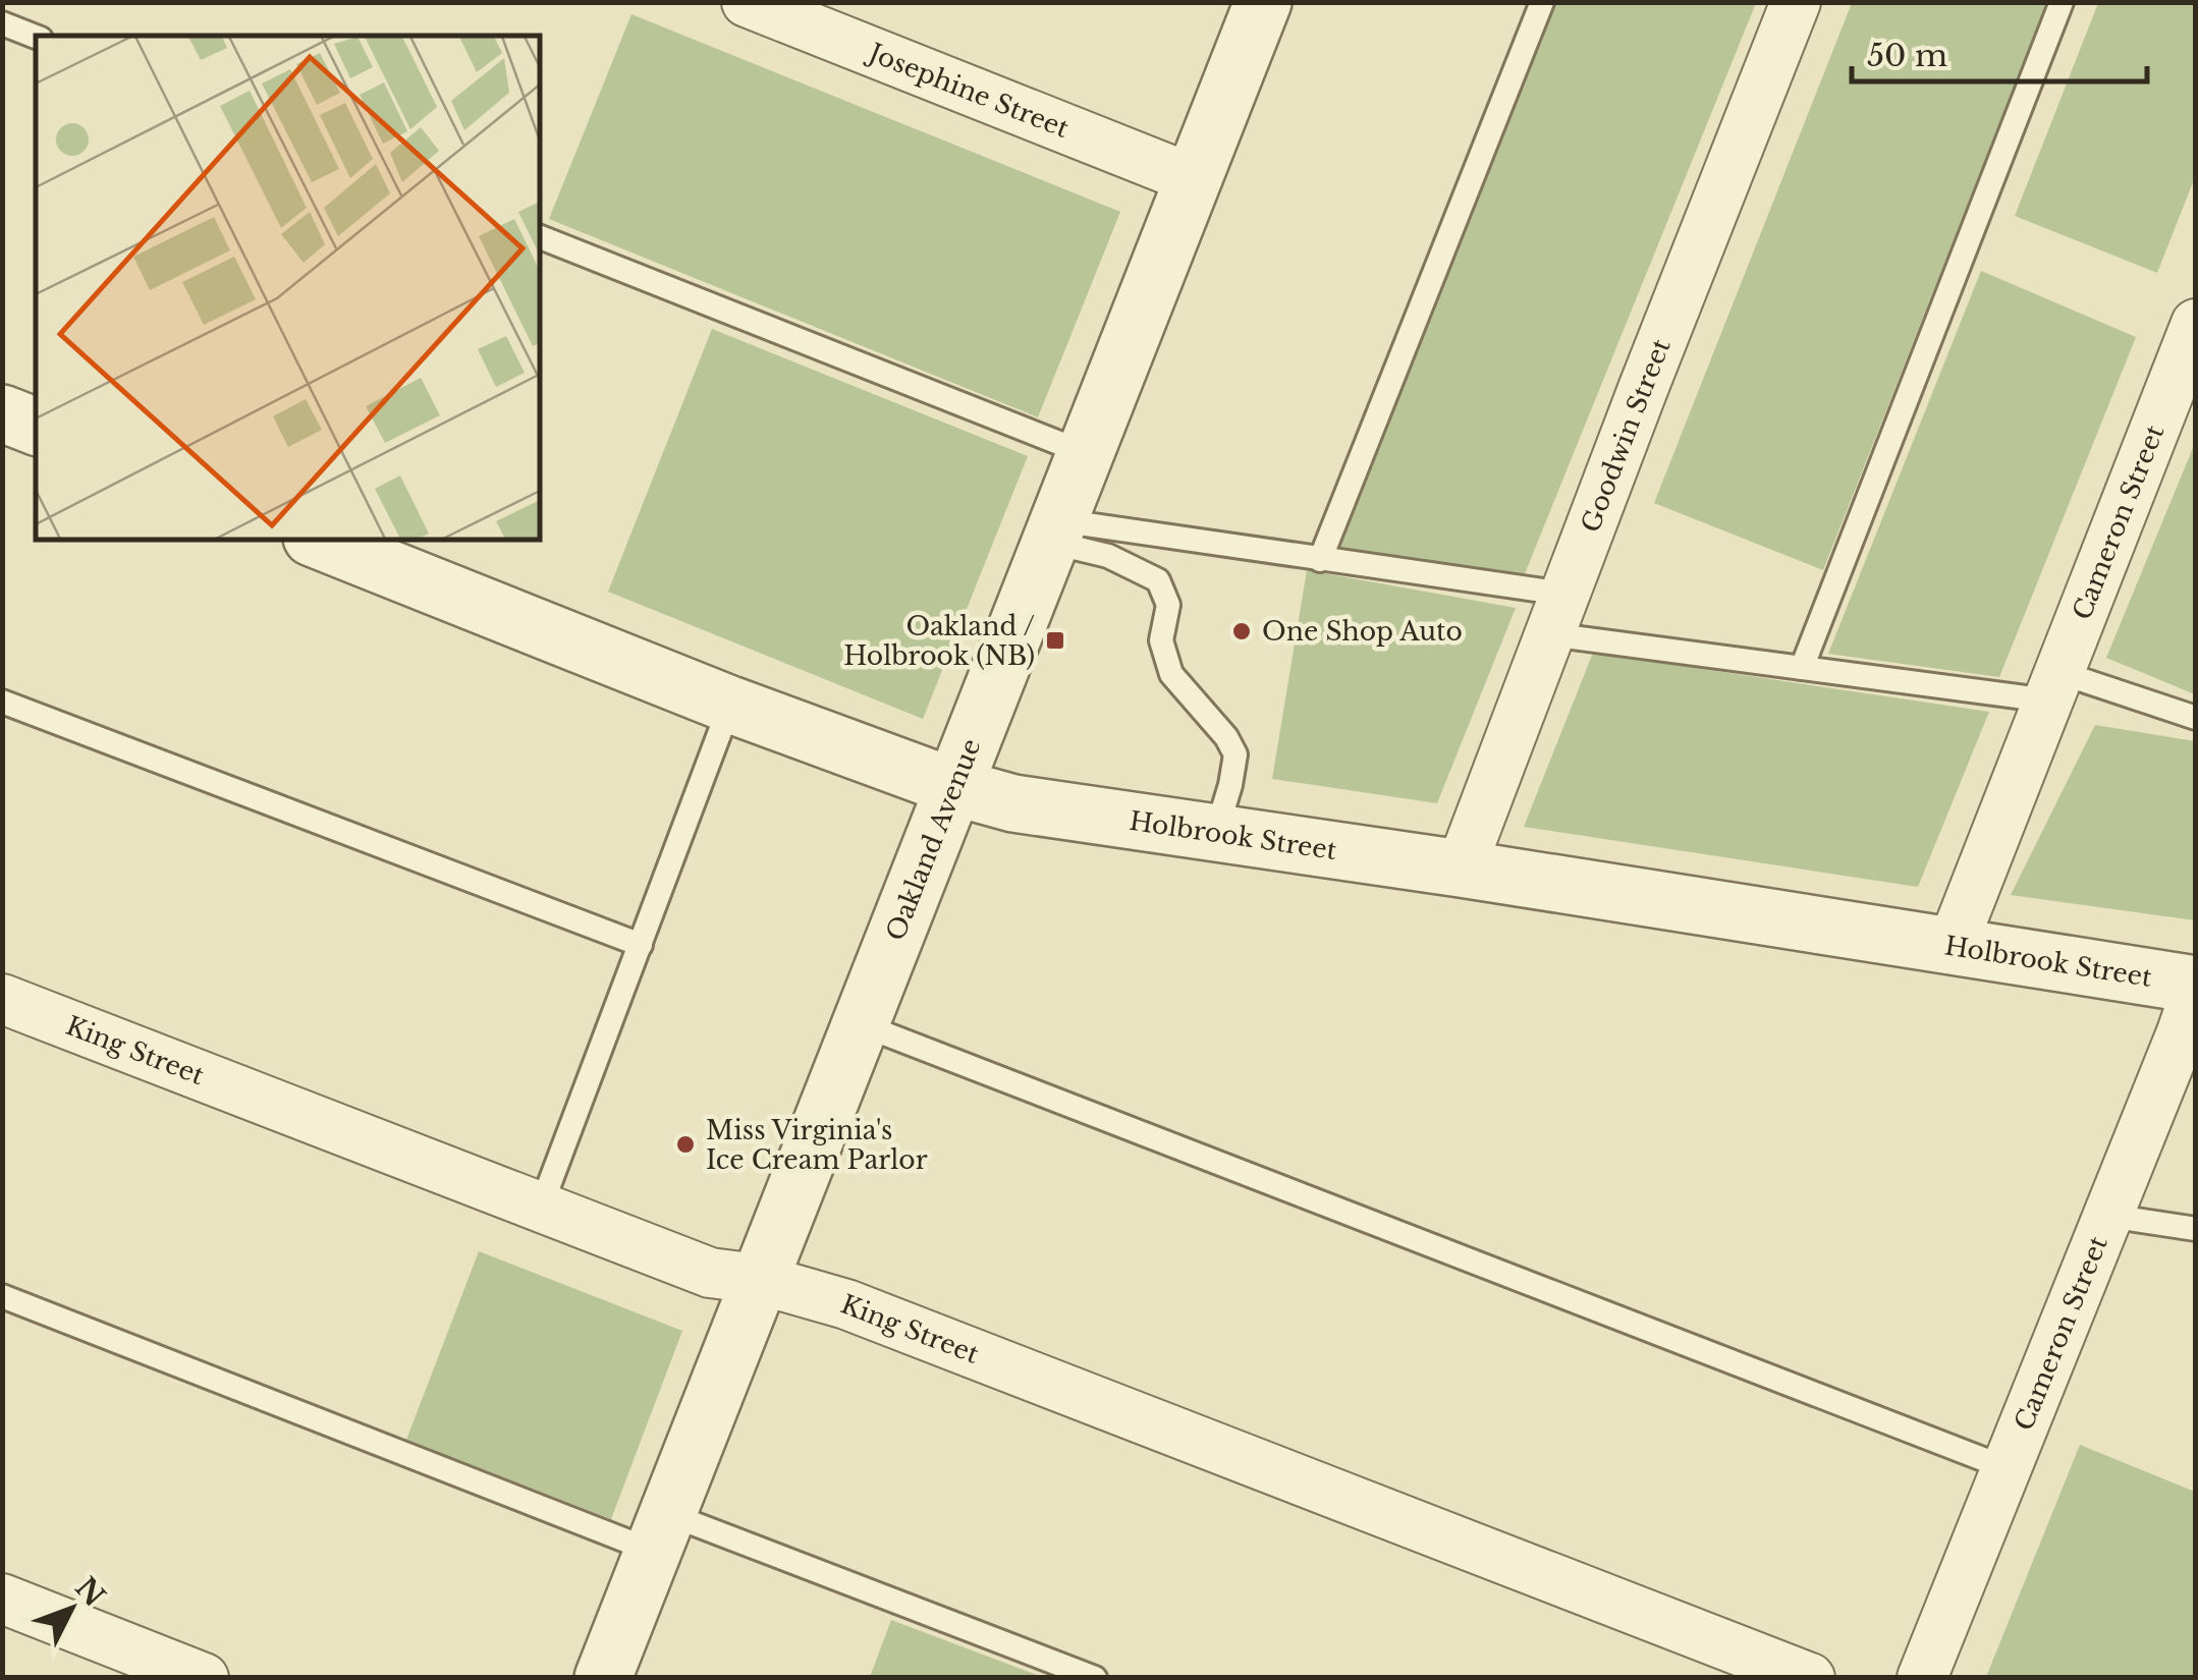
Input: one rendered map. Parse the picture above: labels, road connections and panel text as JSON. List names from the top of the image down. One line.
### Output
{"streets":{"street":["Josephine Street","Goodwin Street","Cameron Street","Holbrook Street","Oakland Avenue","King Street"]},"crossings":[["Josephine Street","Oakland Avenue"],["Goodwin Street","Holbrook Street"],["Cameron Street","Holbrook Street"],["Holbrook Street","Oakland Avenue"],["Oakland Avenue","King Street"]],"places":{"other":["One Shop Auto","Miss Virginia's Ice Cream Parlor"],"transit":["Oakland / Holbrook (NB)"]},"scale_bar":"50 m","north":"top right"}
